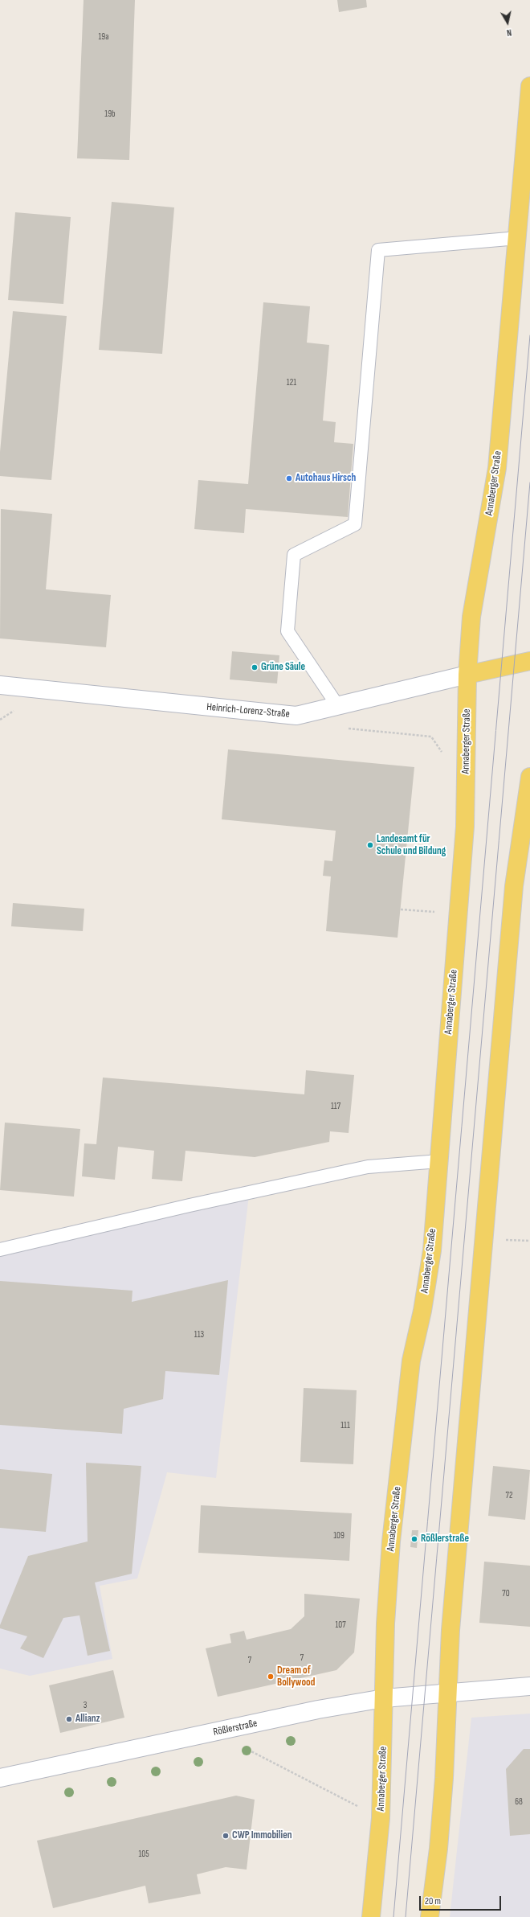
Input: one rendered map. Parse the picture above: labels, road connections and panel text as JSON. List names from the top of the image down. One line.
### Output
{"streets":{"main road":["Annaberger Straße","Heinrich-Lorenz-Straße"],"street":["Rößlerstraße"]},"crossings":[["Annaberger Straße","Heinrich-Lorenz-Straße"],["Annaberger Straße","Rößlerstraße"]],"places":["Autohaus Hirsch","Grüne Säule","Landesamt für Schule und Bildung","Rößlerstraße","Dream of Bollywood","Allianz","CWP Immobilien"],"house_numbers":["19a","19b","121","117","113","111","72","109","70","107","7","7","3","68","105"],"scale_bar":"20 m","north":"bottom"}
